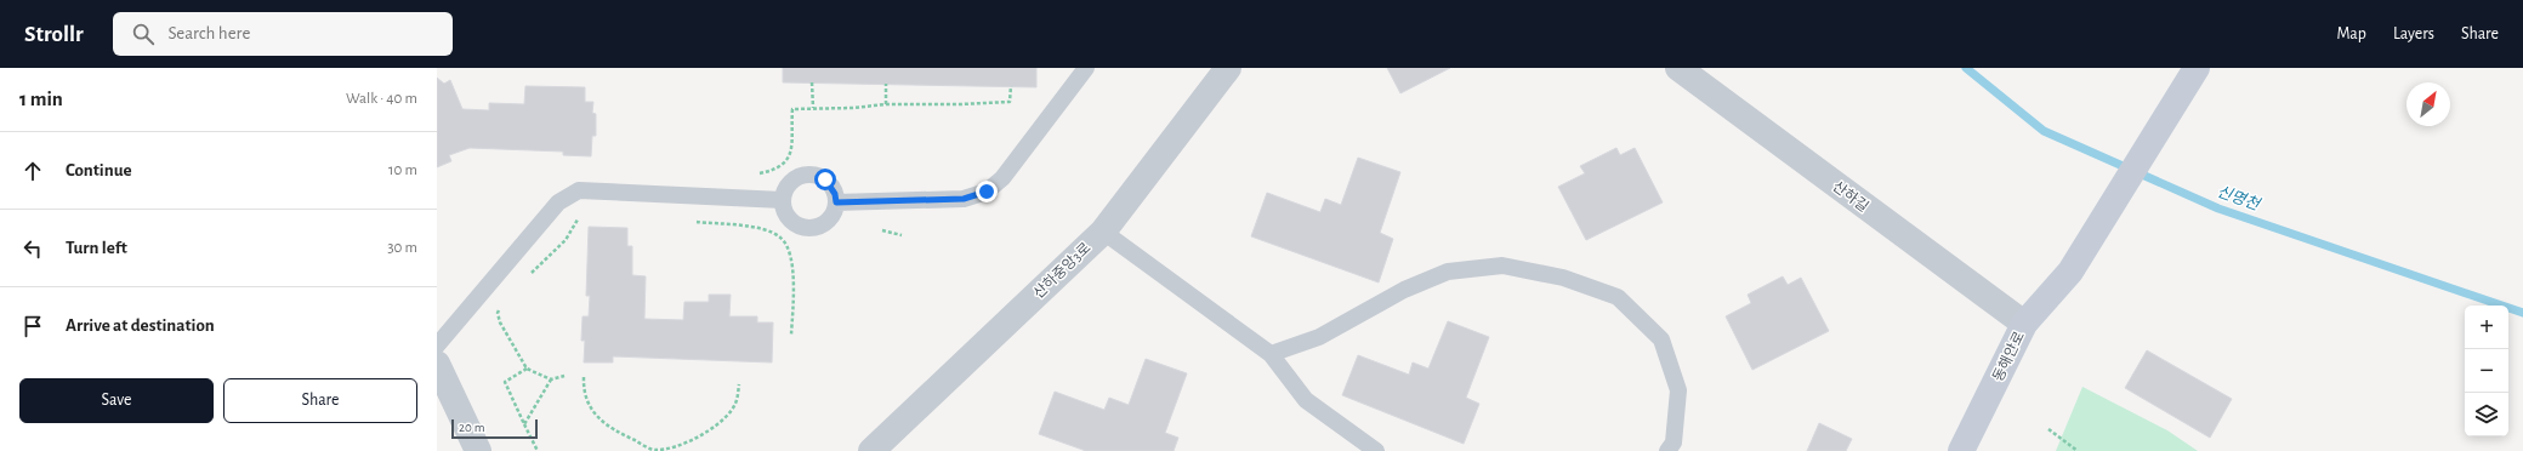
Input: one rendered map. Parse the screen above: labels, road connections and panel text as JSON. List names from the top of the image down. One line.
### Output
{"streets":{"main road":["동해안로"],"street":["산하길","산하중앙3로"]},"crossings":[["산하길","동해안로"]],"water":["신명천"],"scale_bar":"20 m","north":"top right","page":{"header":"Strollr","search":"Search here","nav":["Map","Layers","Share"],"heading":["1 min","Walk · 40 m"],"list":[["Continue","10 m"],["Turn left","30 m"],"Arrive at destination"],"map_buttons":["+","−"],"buttons":["Save","Share"],"scale":"20 m"}}
